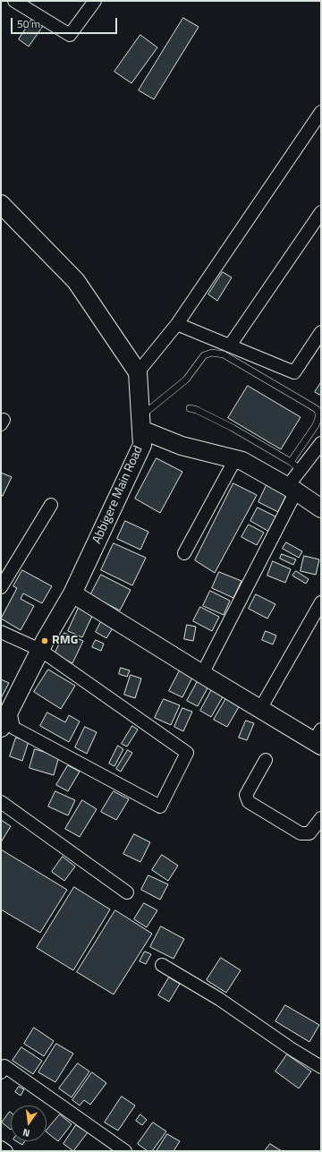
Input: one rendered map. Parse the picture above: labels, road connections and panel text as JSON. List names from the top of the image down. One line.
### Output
{"streets":{"main road":["Abbigere Main Road"]},"places":["RMG"],"scale_bar":"50 m","north":"bottom"}
